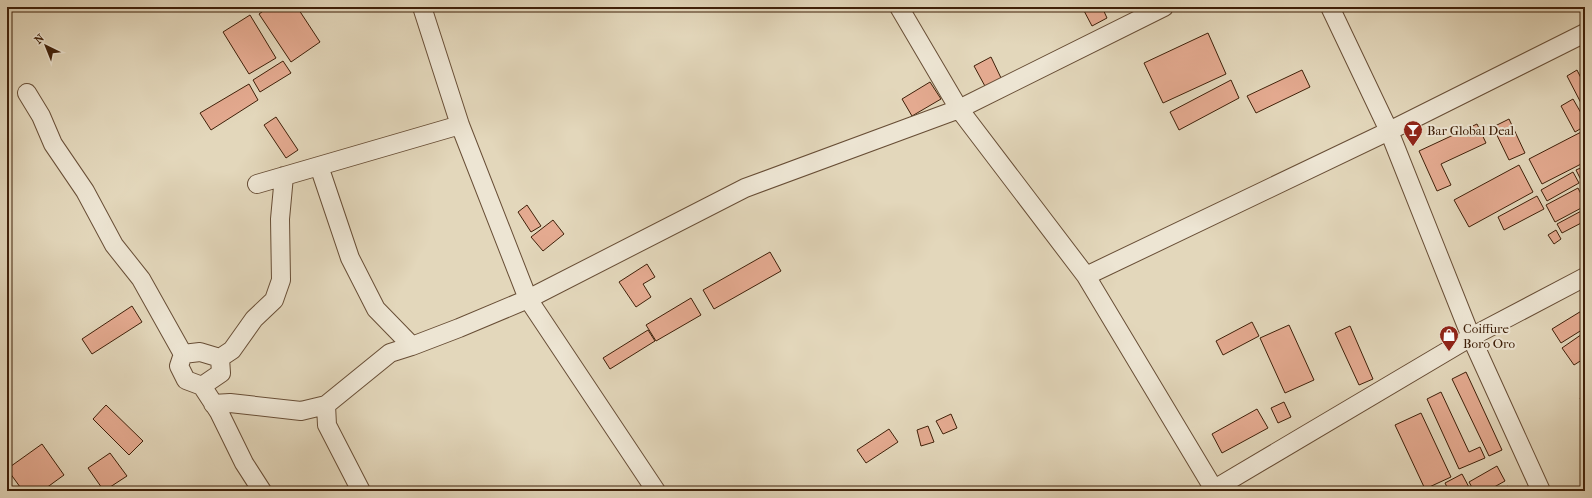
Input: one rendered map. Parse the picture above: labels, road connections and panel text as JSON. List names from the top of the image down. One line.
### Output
{"places":{"bar":["Bar Global Deal"],"shop":["Coiffure Boro Oro"]},"north":"top left"}
